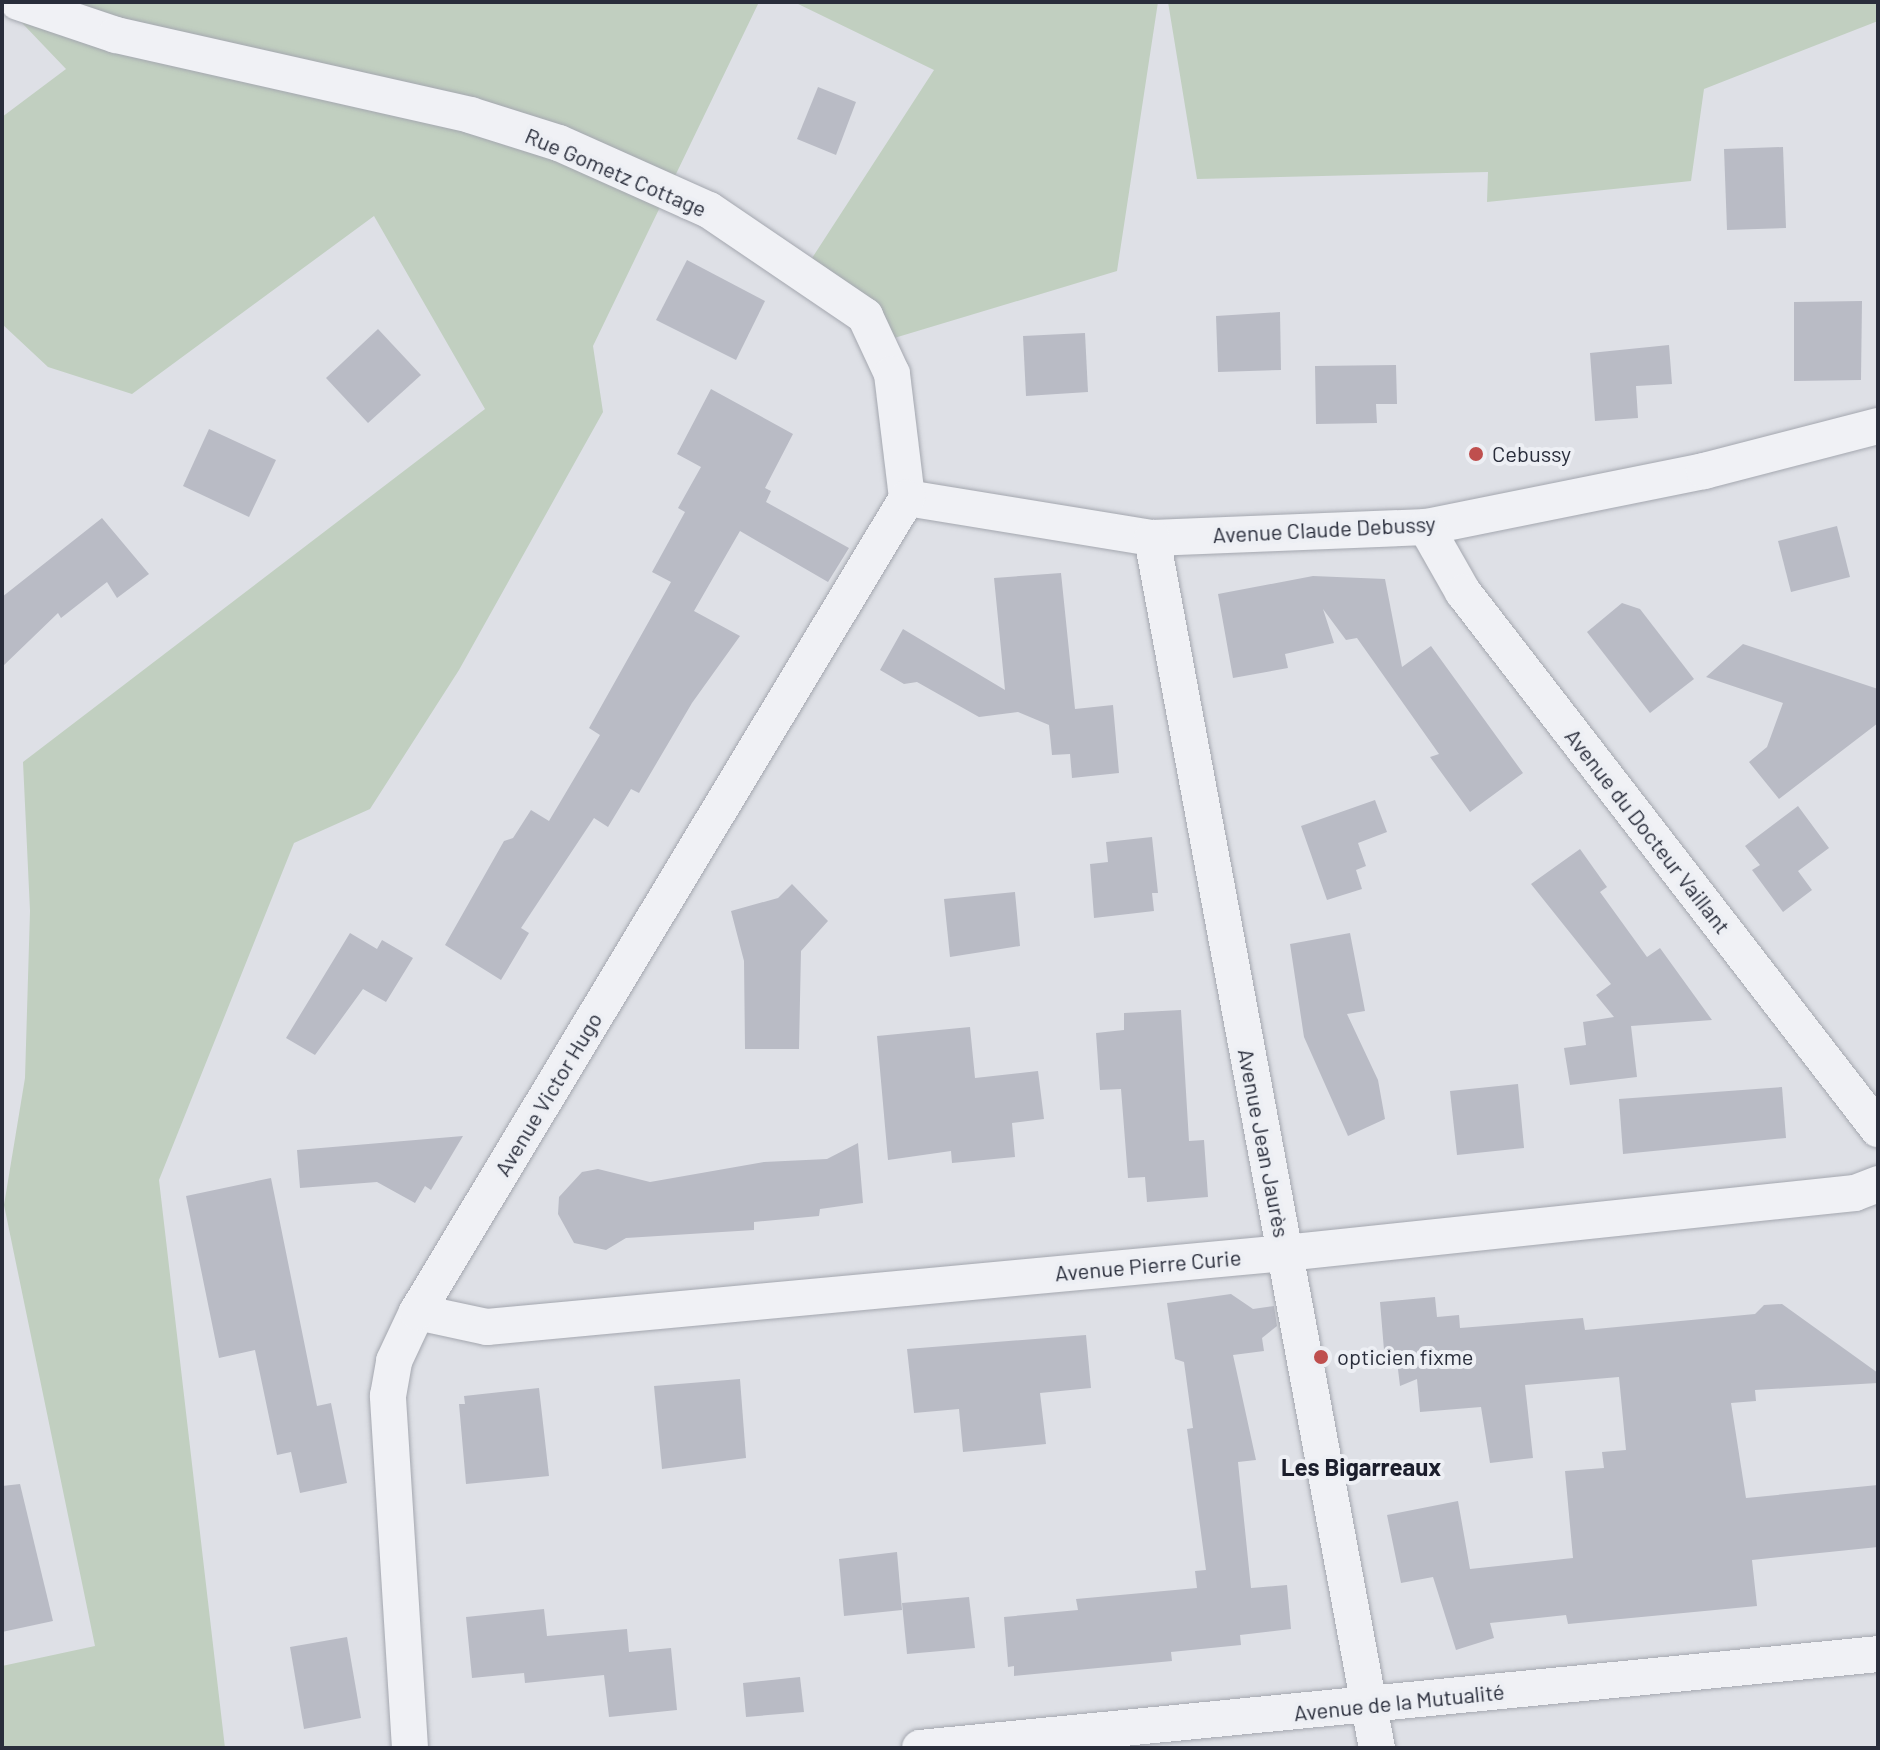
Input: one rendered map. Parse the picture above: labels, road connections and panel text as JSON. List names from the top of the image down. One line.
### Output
{"streets":{"street":["Rue Gometz Cottage","Avenue Claude Debussy","Avenue du Docteur Vaillant","Avenue Victor Hugo","Avenue Jean Jaurès","Avenue Pierre Curie","Avenue de la Mutualité"]},"crossings":[["Rue Gometz Cottage","Avenue Claude Debussy"],["Rue Gometz Cottage","Avenue Victor Hugo"],["Avenue Claude Debussy","Avenue du Docteur Vaillant"],["Avenue Claude Debussy","Avenue Victor Hugo"],["Avenue Claude Debussy","Avenue Jean Jaurès"],["Avenue Victor Hugo","Avenue Pierre Curie"],["Avenue Jean Jaurès","Avenue Pierre Curie"],["Avenue Jean Jaurès","Avenue de la Mutualité"]],"districts":["Les Bigarreaux"],"places":["Cebussy","opticien fixme"]}
